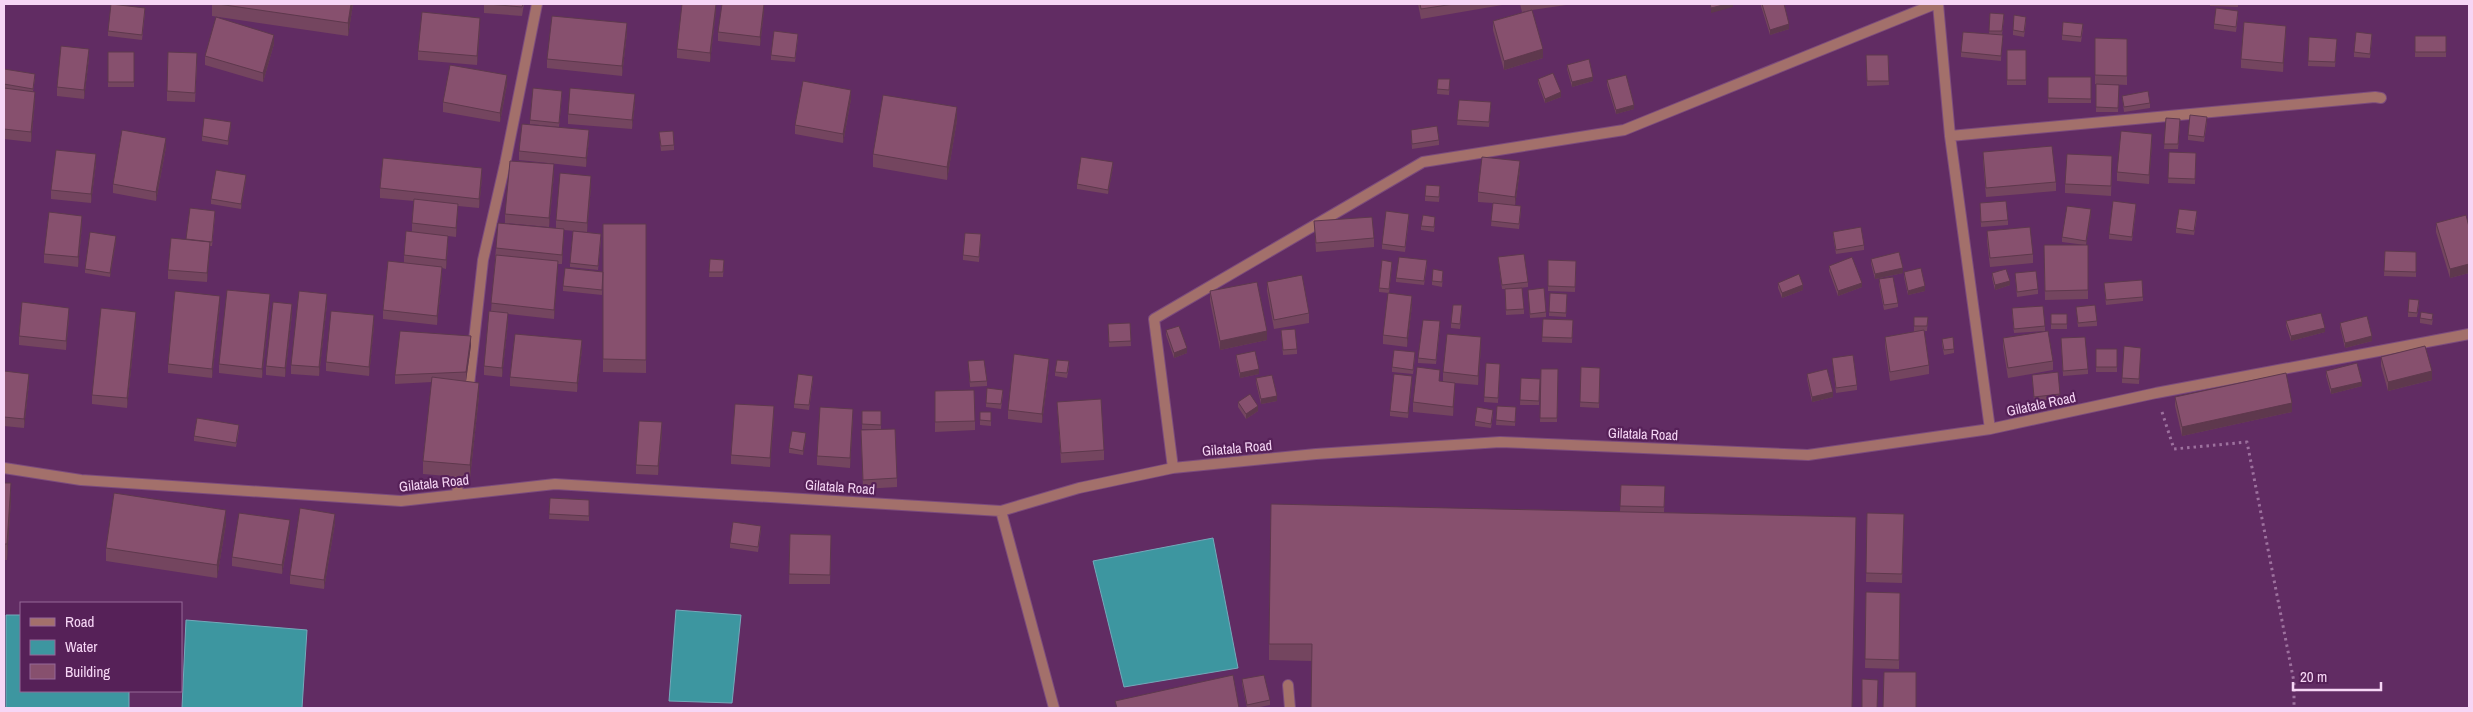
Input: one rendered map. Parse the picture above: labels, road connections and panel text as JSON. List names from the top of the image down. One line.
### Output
{"streets":{"street":["Gilatala Road"]},"legend":["Road","Water","Building"],"scale_bar":"20 m"}
